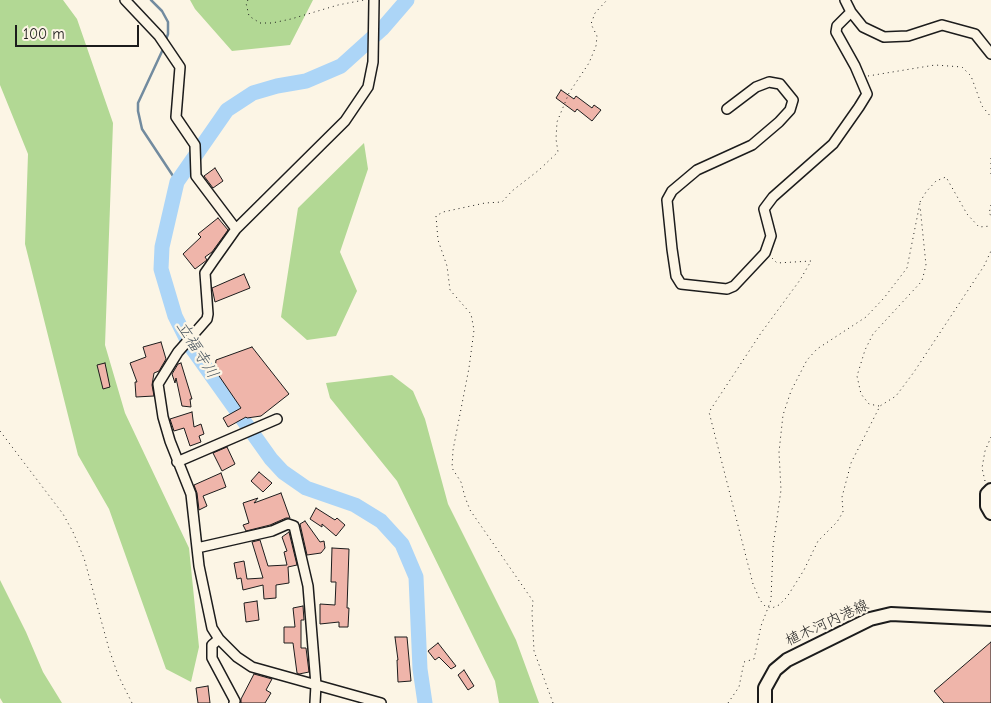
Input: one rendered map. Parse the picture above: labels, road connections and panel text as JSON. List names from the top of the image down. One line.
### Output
{"streets":{"main road":["植木河内港線"]},"water":["立福寺川"],"scale_bar":"100 m"}
